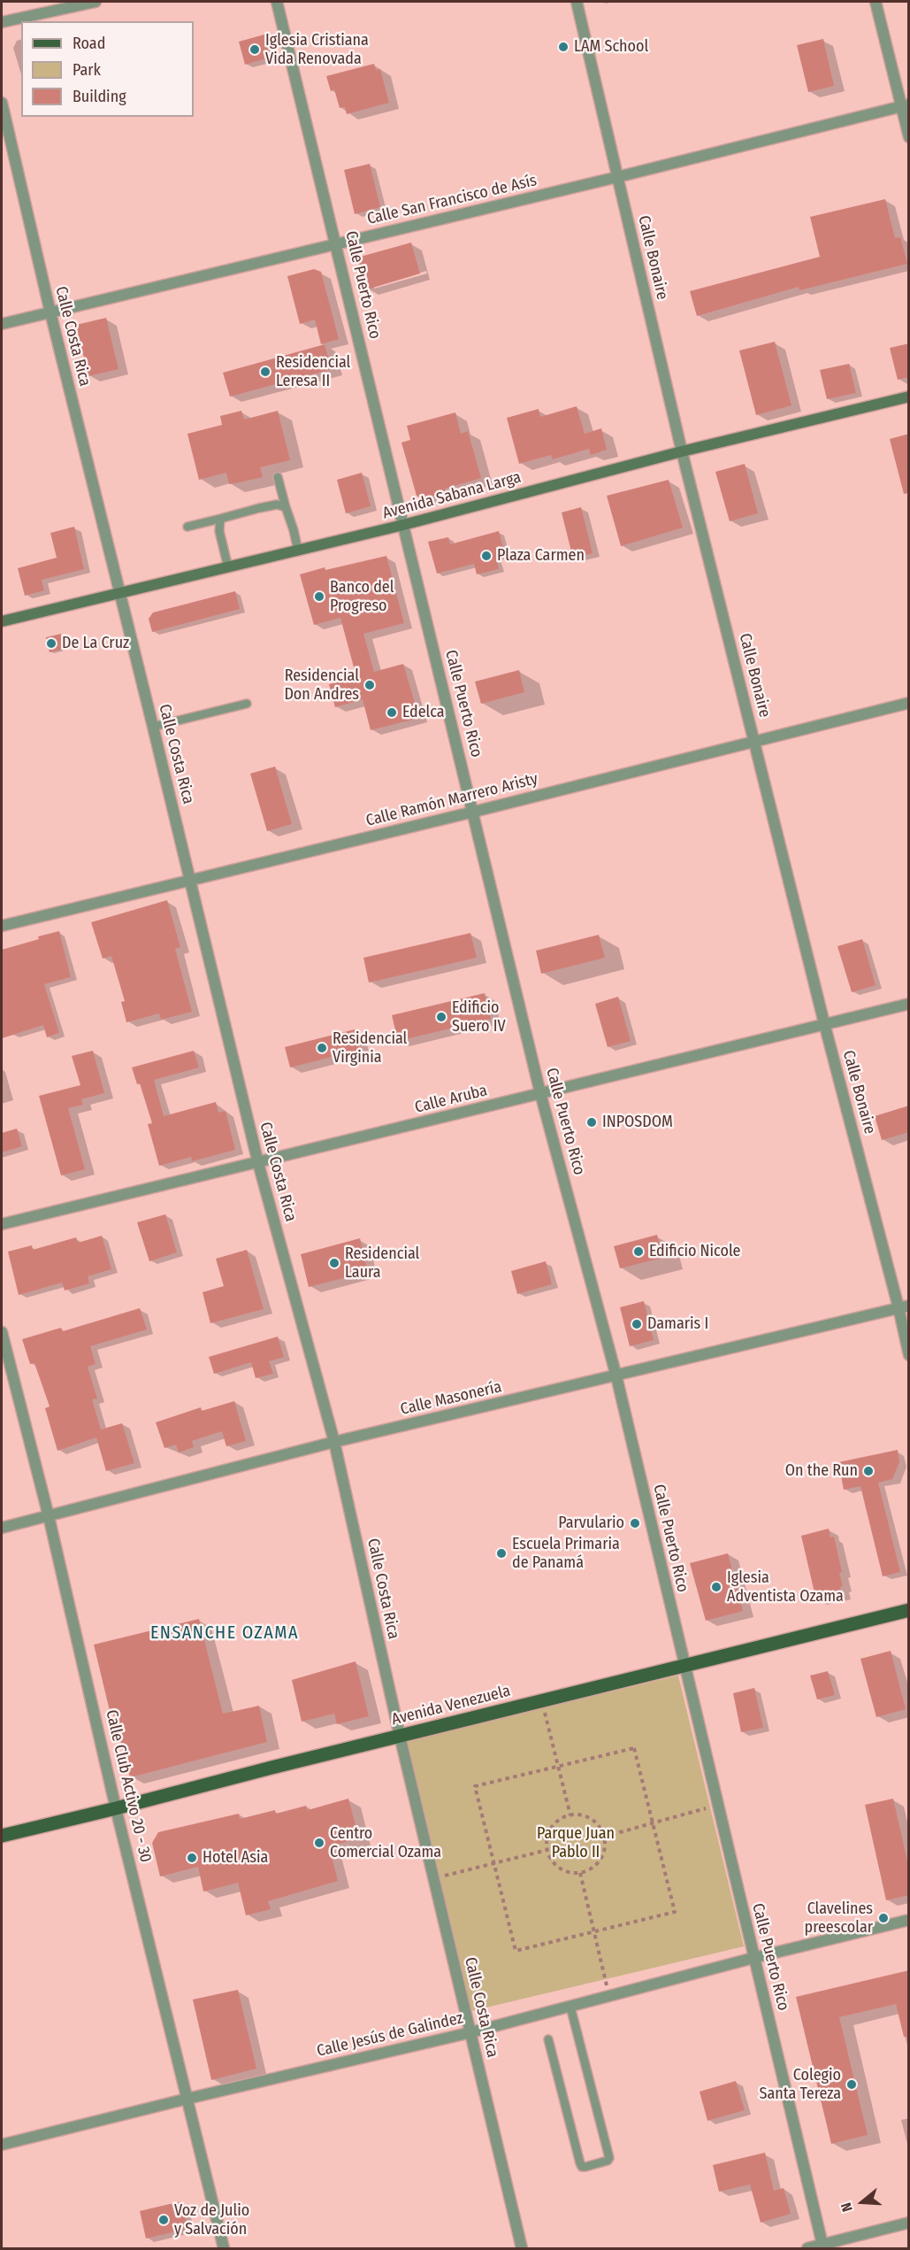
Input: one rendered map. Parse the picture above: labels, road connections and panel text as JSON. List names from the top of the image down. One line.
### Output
{"streets":{"main road":["Avenida Sabana Larga","Avenida Venezuela"],"street":["Calle San Francisco de Asís","Calle Bonaire","Calle Puerto Rico","Calle Costa Rica","Calle Ramón Marrero Aristy","Calle Aruba","Calle Masonería","Calle Club Activo 20 - 30","Calle Jesús de Galindez"]},"crossings":[["Calle San Francisco de Asís","Calle Bonaire"],["Calle San Francisco de Asís","Calle Puerto Rico"],["Calle San Francisco de Asís","Calle Costa Rica"],["Calle Bonaire","Avenida Sabana Larga"],["Calle Bonaire","Calle Ramón Marrero Aristy"],["Calle Bonaire","Calle Aruba"],["Calle Bonaire","Calle Masonería"],["Calle Puerto Rico","Avenida Sabana Larga"],["Calle Puerto Rico","Calle Ramón Marrero Aristy"],["Calle Puerto Rico","Calle Aruba"],["Calle Puerto Rico","Calle Masonería"],["Calle Puerto Rico","Avenida Venezuela"],["Calle Puerto Rico","Calle Jesús de Galindez"],["Calle Costa Rica","Avenida Sabana Larga"],["Calle Costa Rica","Calle Ramón Marrero Aristy"],["Calle Costa Rica","Calle Aruba"],["Calle Costa Rica","Calle Masonería"],["Calle Costa Rica","Avenida Venezuela"],["Calle Costa Rica","Calle Jesús de Galindez"],["Calle Masonería","Calle Club Activo 20 - 30"],["Avenida Venezuela","Calle Club Activo 20 - 30"],["Calle Club Activo 20 - 30","Calle Jesús de Galindez"]],"districts":["ENSANCHE OZAMA"],"parks":["Parque Juan Pablo II"],"places":["LAM School","Iglesia Cristiana Vida Renovada","Residencial Leresa II","Plaza Carmen","Banco del Progreso","De La Cruz","Residencial Don Andres","Edelca","Edificio Suero IV","Residencial Virginia","INPOSDOM","Edificio Nicole","Residencial Laura","Damaris I","On the Run","Parvulario","Escuela Primaria de Panamá","Iglesia Adventista Ozama","Centro Comercial Ozama","Hotel Asia","Clavelines preescolar","Colegio Santa Tereza","Voz de Julio y Salvación"],"legend":["Road","Park","Building"],"north":"left"}
